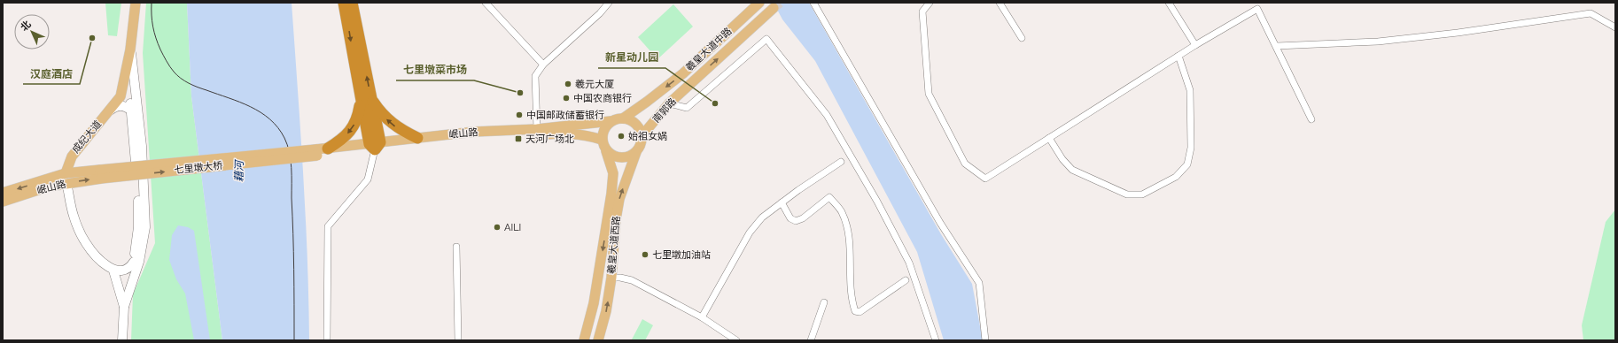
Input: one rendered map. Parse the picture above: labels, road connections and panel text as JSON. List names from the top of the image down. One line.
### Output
{"streets":{"main road":["羲皇大道中路","南郭路","岷山路","成纪大道","七里墩大桥","羲皇大道西路"]},"crossings":[["羲皇大道中路","南郭路"],["羲皇大道中路","岷山路"],["羲皇大道中路","羲皇大道西路"],["南郭路","岷山路"],["南郭路","羲皇大道西路"],["岷山路","成纪大道"],["岷山路","七里墩大桥"],["岷山路","羲皇大道西路"]],"water":["藉河"],"places":{"other":["汉庭酒店","羲元大厦","七里墩菜市场","中国农商银行","新星动儿园","中国邮政储蓄银行","始祖女娲","AILI","七里墩加油站"],"transit":["天河广场北"]},"north":"top left"}
